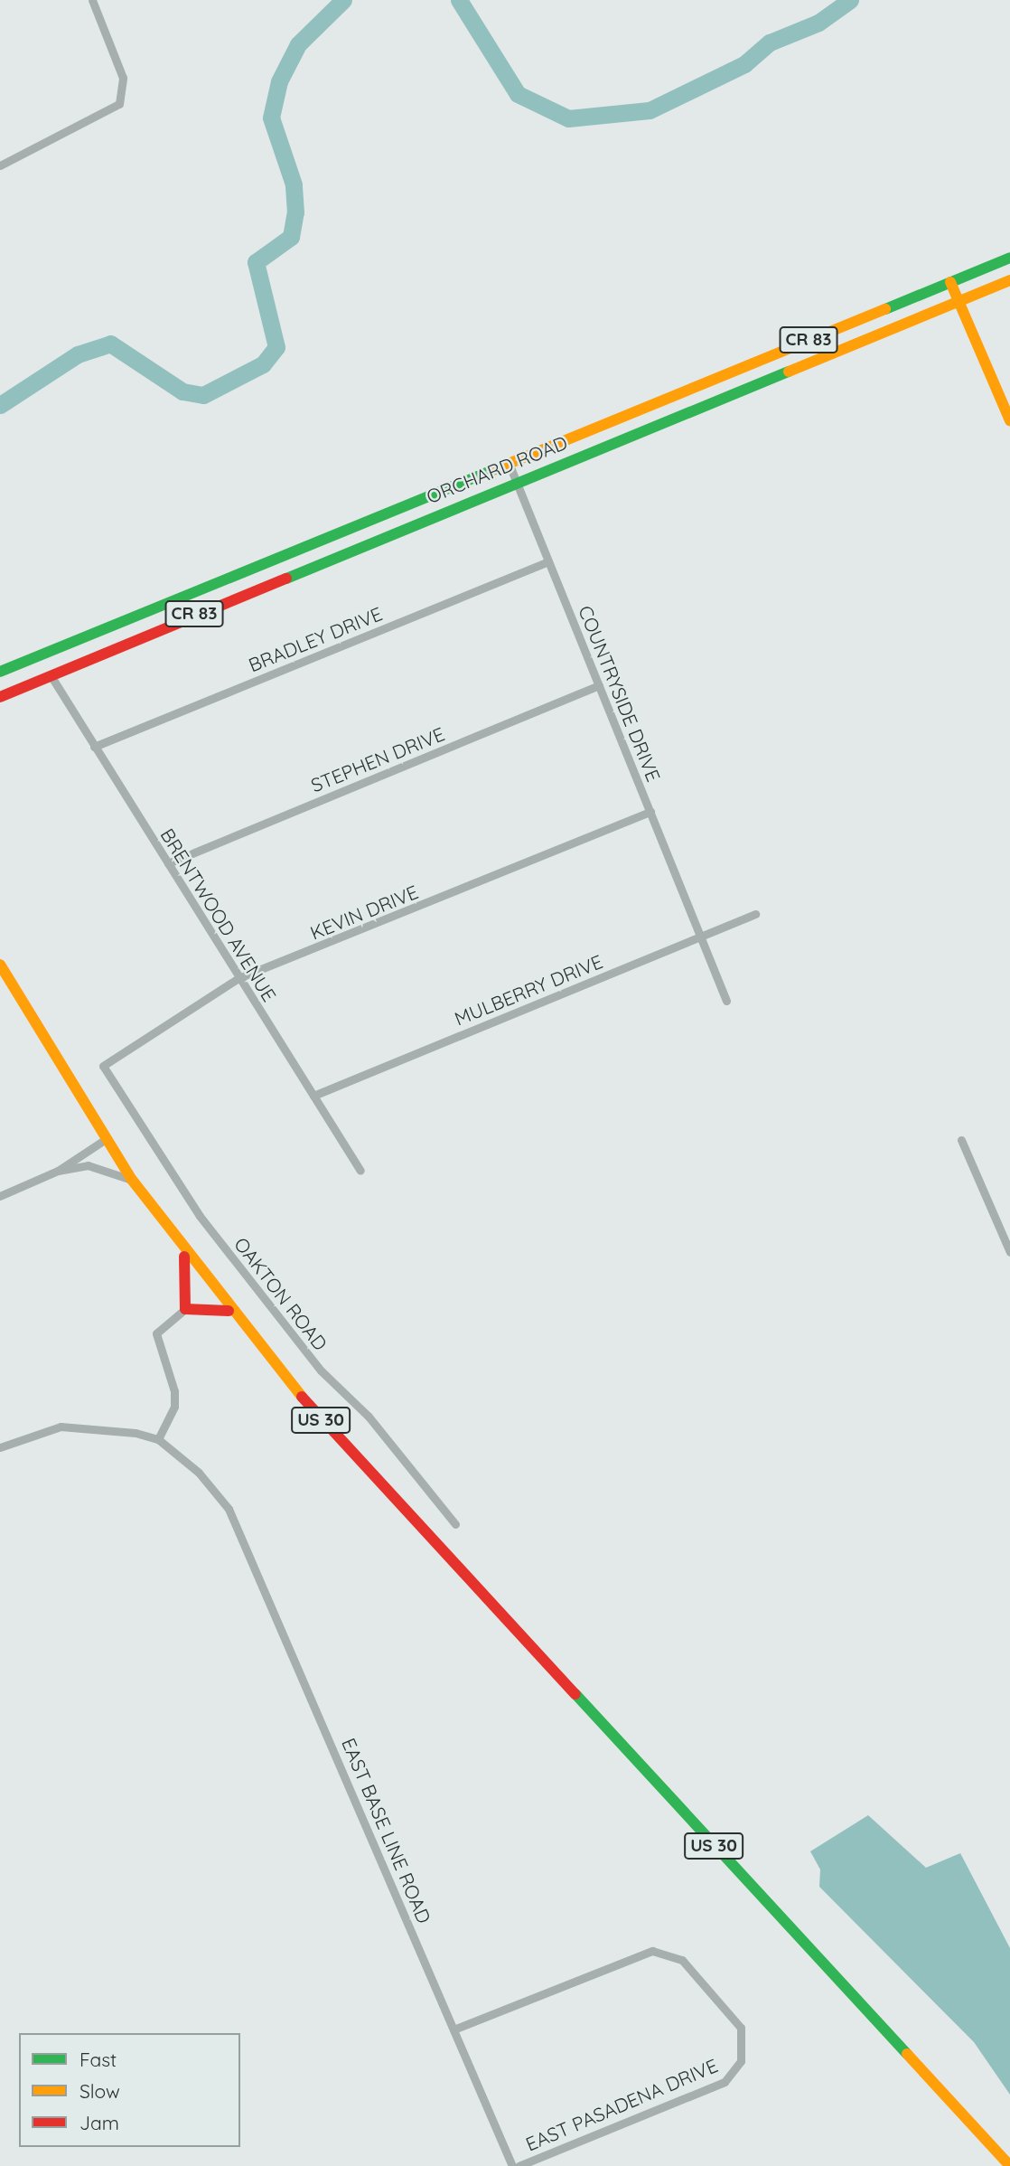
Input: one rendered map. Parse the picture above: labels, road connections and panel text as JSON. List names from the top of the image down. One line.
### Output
{"streets":{"main road":["CR 83","ORCHARD ROAD","US 30"],"street":["BRADLEY DRIVE","COUNTRYSIDE DRIVE","STEPHEN DRIVE","KEVIN DRIVE","BRENTWOOD AVENUE","MULBERRY DRIVE","OAKTON ROAD","EAST BASE LINE ROAD","EAST PASADENA DRIVE"]},"crossings":[["ORCHARD ROAD","COUNTRYSIDE DRIVE"],["ORCHARD ROAD","BRENTWOOD AVENUE"],["BRADLEY DRIVE","COUNTRYSIDE DRIVE"],["BRADLEY DRIVE","BRENTWOOD AVENUE"],["COUNTRYSIDE DRIVE","STEPHEN DRIVE"],["COUNTRYSIDE DRIVE","KEVIN DRIVE"],["COUNTRYSIDE DRIVE","MULBERRY DRIVE"],["STEPHEN DRIVE","BRENTWOOD AVENUE"],["KEVIN DRIVE","BRENTWOOD AVENUE"],["KEVIN DRIVE","OAKTON ROAD"],["BRENTWOOD AVENUE","MULBERRY DRIVE"],["EAST BASE LINE ROAD","EAST PASADENA DRIVE"]],"legend":["Fast","Slow","Jam"]}
